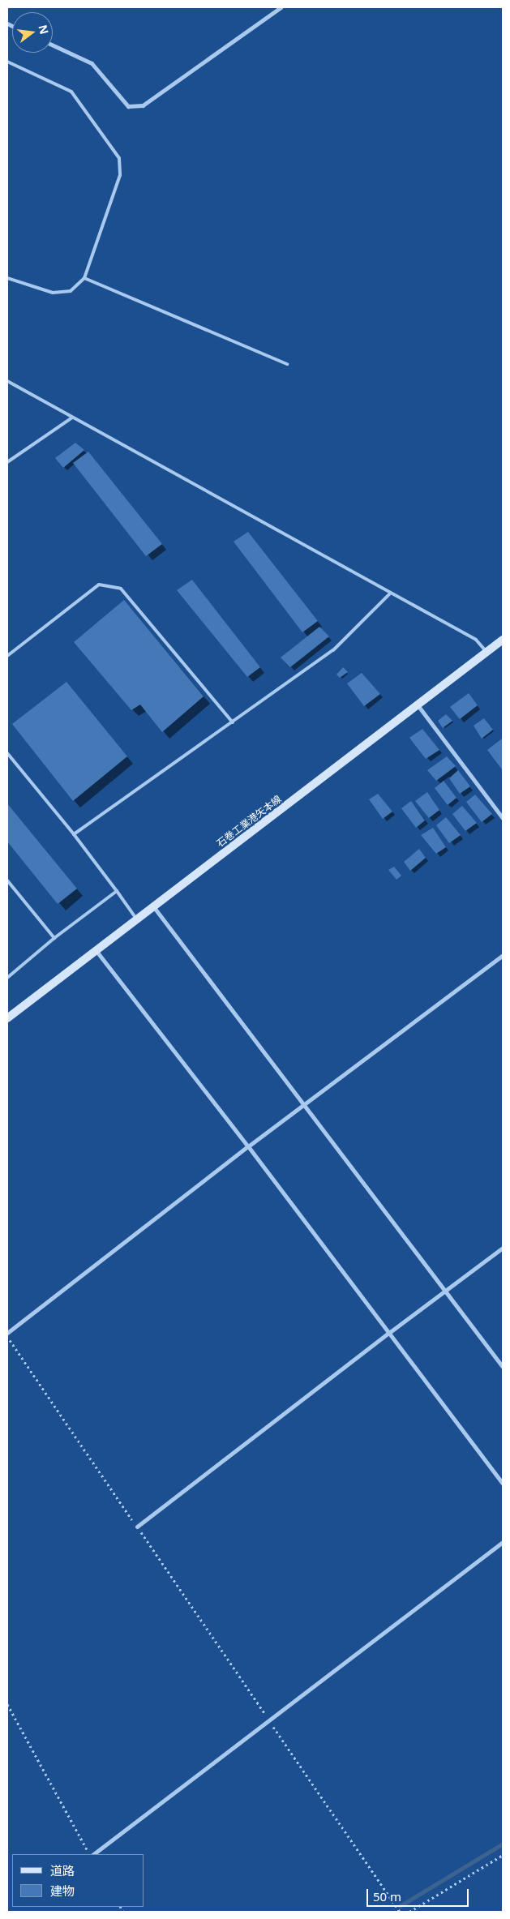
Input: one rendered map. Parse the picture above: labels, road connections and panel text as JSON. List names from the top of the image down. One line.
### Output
{"streets":{"main road":["石巻工業港矢本線"]},"legend":["道路","建物"],"scale_bar":"50 m","north":"right"}
